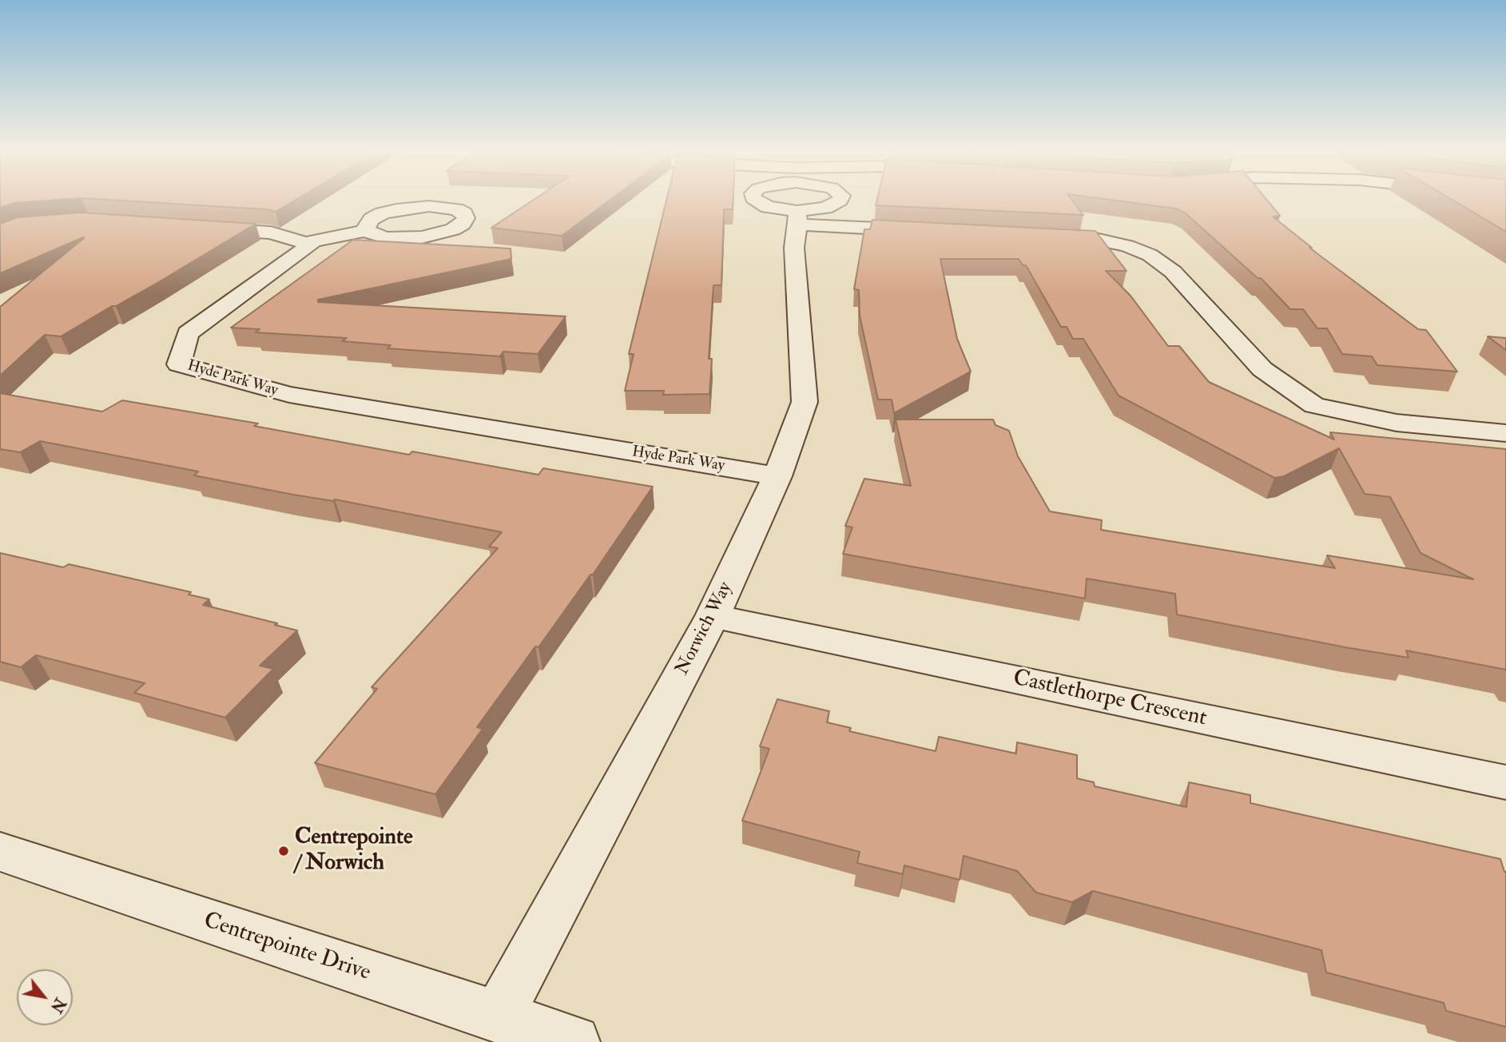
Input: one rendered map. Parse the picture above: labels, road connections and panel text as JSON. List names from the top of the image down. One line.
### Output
{"streets":{"street":["Hyde Park Way","Norwich Way","Castlethorpe Crescent","Centrepointe Drive"]},"crossings":[["Hyde Park Way","Norwich Way"],["Norwich Way","Castlethorpe Crescent"],["Norwich Way","Centrepointe Drive"]],"places":["Centrepointe / Norwich"],"north":"bottom right"}
